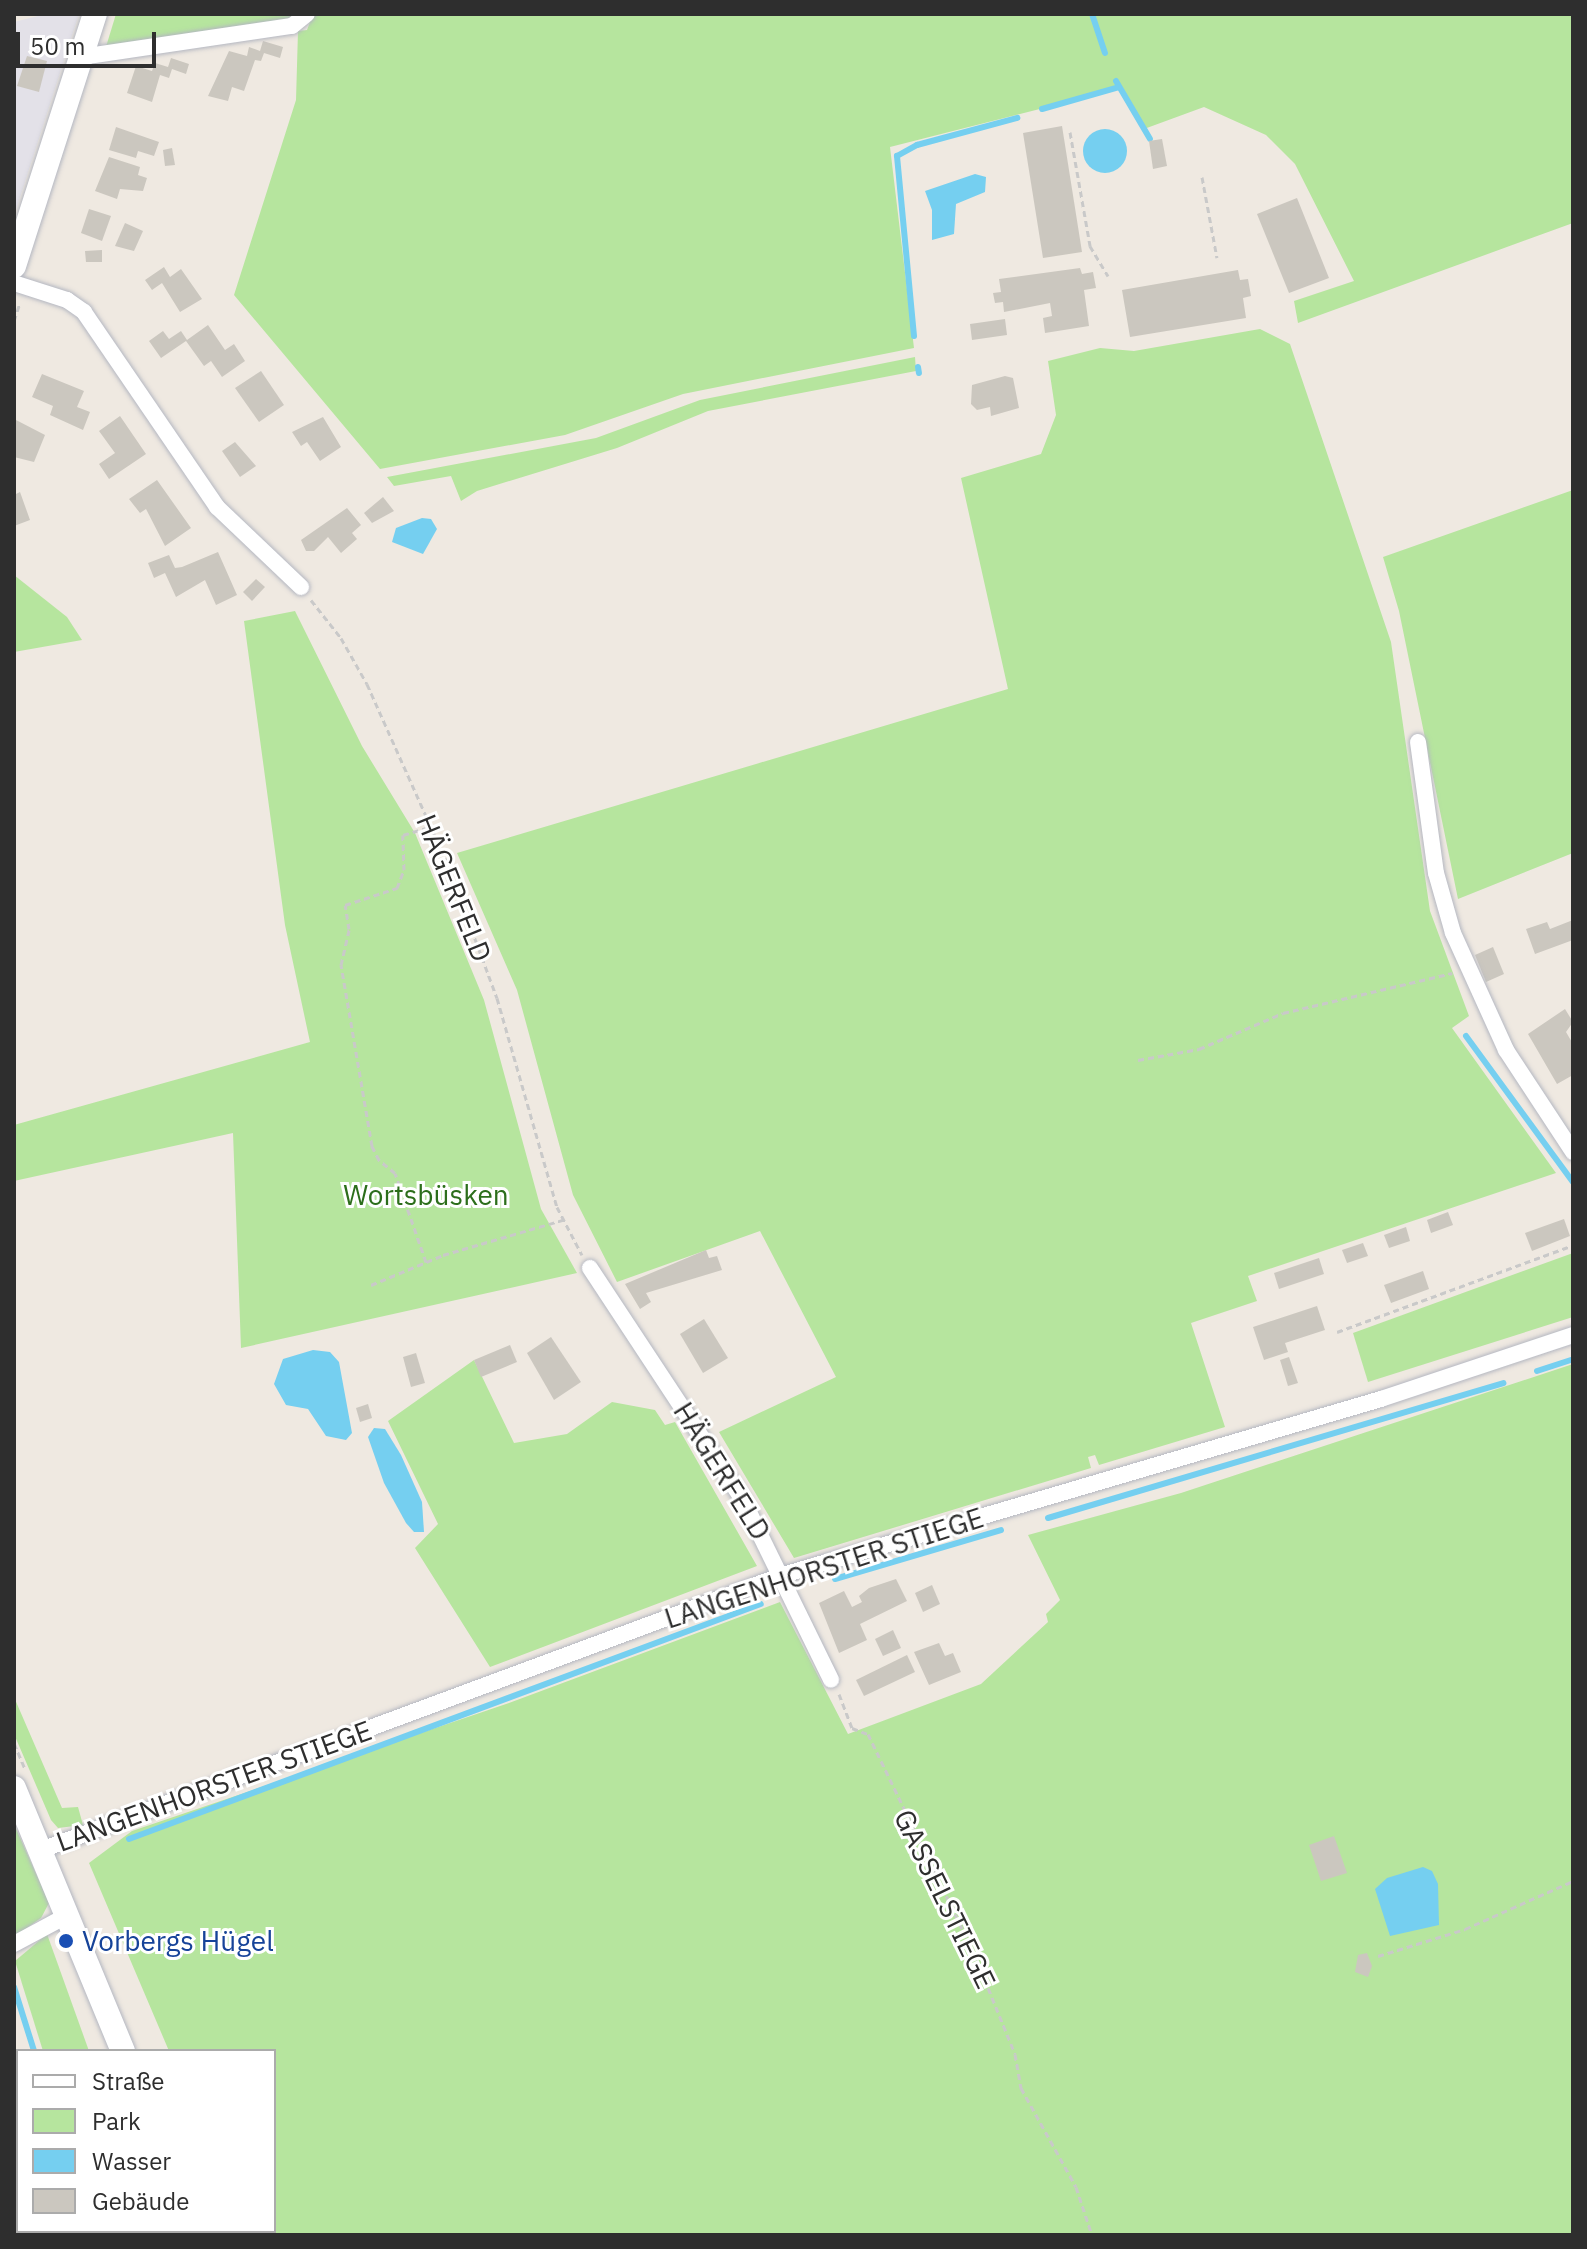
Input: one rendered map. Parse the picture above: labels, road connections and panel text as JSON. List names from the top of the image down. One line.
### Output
{"streets":{"street":["HÄGERFELD","LANGENHORSTER STIEGE"],"path":["GASSELSTIEGE"]},"crossings":[["HÄGERFELD","LANGENHORSTER STIEGE"]],"parks":["Wortsbüsken"],"places":["Vorbergs Hügel"],"legend":["Straße","Park","Wasser","Gebäude"],"scale_bar":"50 m"}
